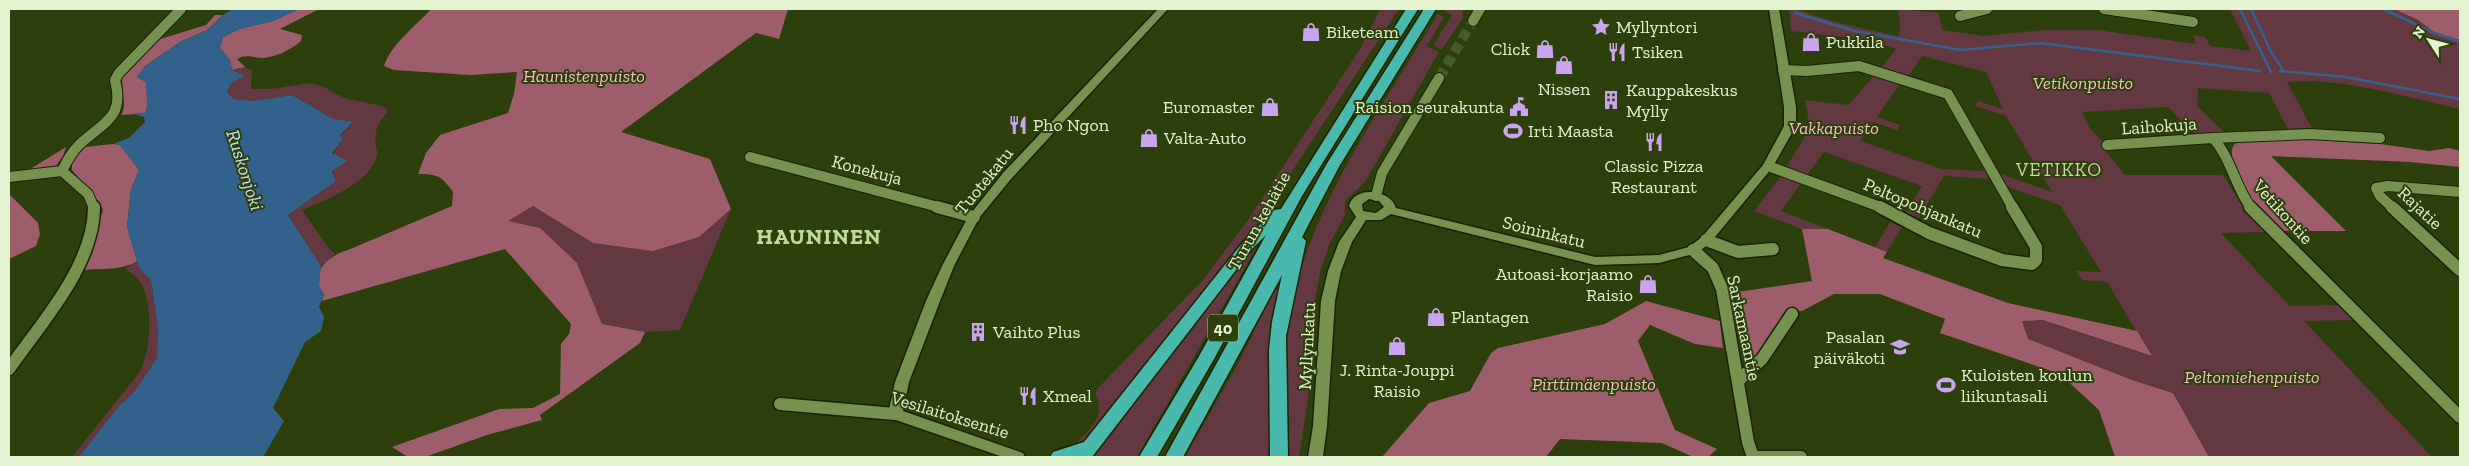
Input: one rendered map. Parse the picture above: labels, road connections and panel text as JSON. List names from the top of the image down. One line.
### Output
{"streets":{"highway":["Turun kehätie","40"],"street":["Laihokuja","Konekuja","Tuotekatu","Peltopohjankatu","Rajatie","Vetikontie","Soininkatu","Sarkamaantie","Myllynkatu","Vesilaitoksentie"]},"crossings":[["Laihokuja","Vetikontie"],["Konekuja","Tuotekatu"],["Tuotekatu","Vesilaitoksentie"],["Soininkatu","Sarkamaantie"],["Soininkatu","Myllynkatu"]],"districts":["VETIKKO","HAUNINEN"],"water":["Ruskonjoki"],"parks":["Haunistenpuisto","Vetikonpuisto","Vakkapuisto","Peltomiehenpuisto","Pirttimäenpuisto"],"places":{"place":["Myllyntori"],"shop":["Biketeam","Pukkila","Click","Nissen","Euromaster","Valta-Auto","Autoasi-korjaamo Raisio","Plantagen","J. Rinta-Jouppi Raisio"],"restaurant":["Tsiken","Pho Ngon","Classic Pizza Restaurant","Xmeal"],"building":["Kauppakeskus Mylly","Vaihto Plus"],"public building":["Raision seurakunta"],"sports":["Irti Maasta","Kuloisten koulun liikuntasali"],"school or university":["Pasalan päiväkoti"]},"north":"top left"}
